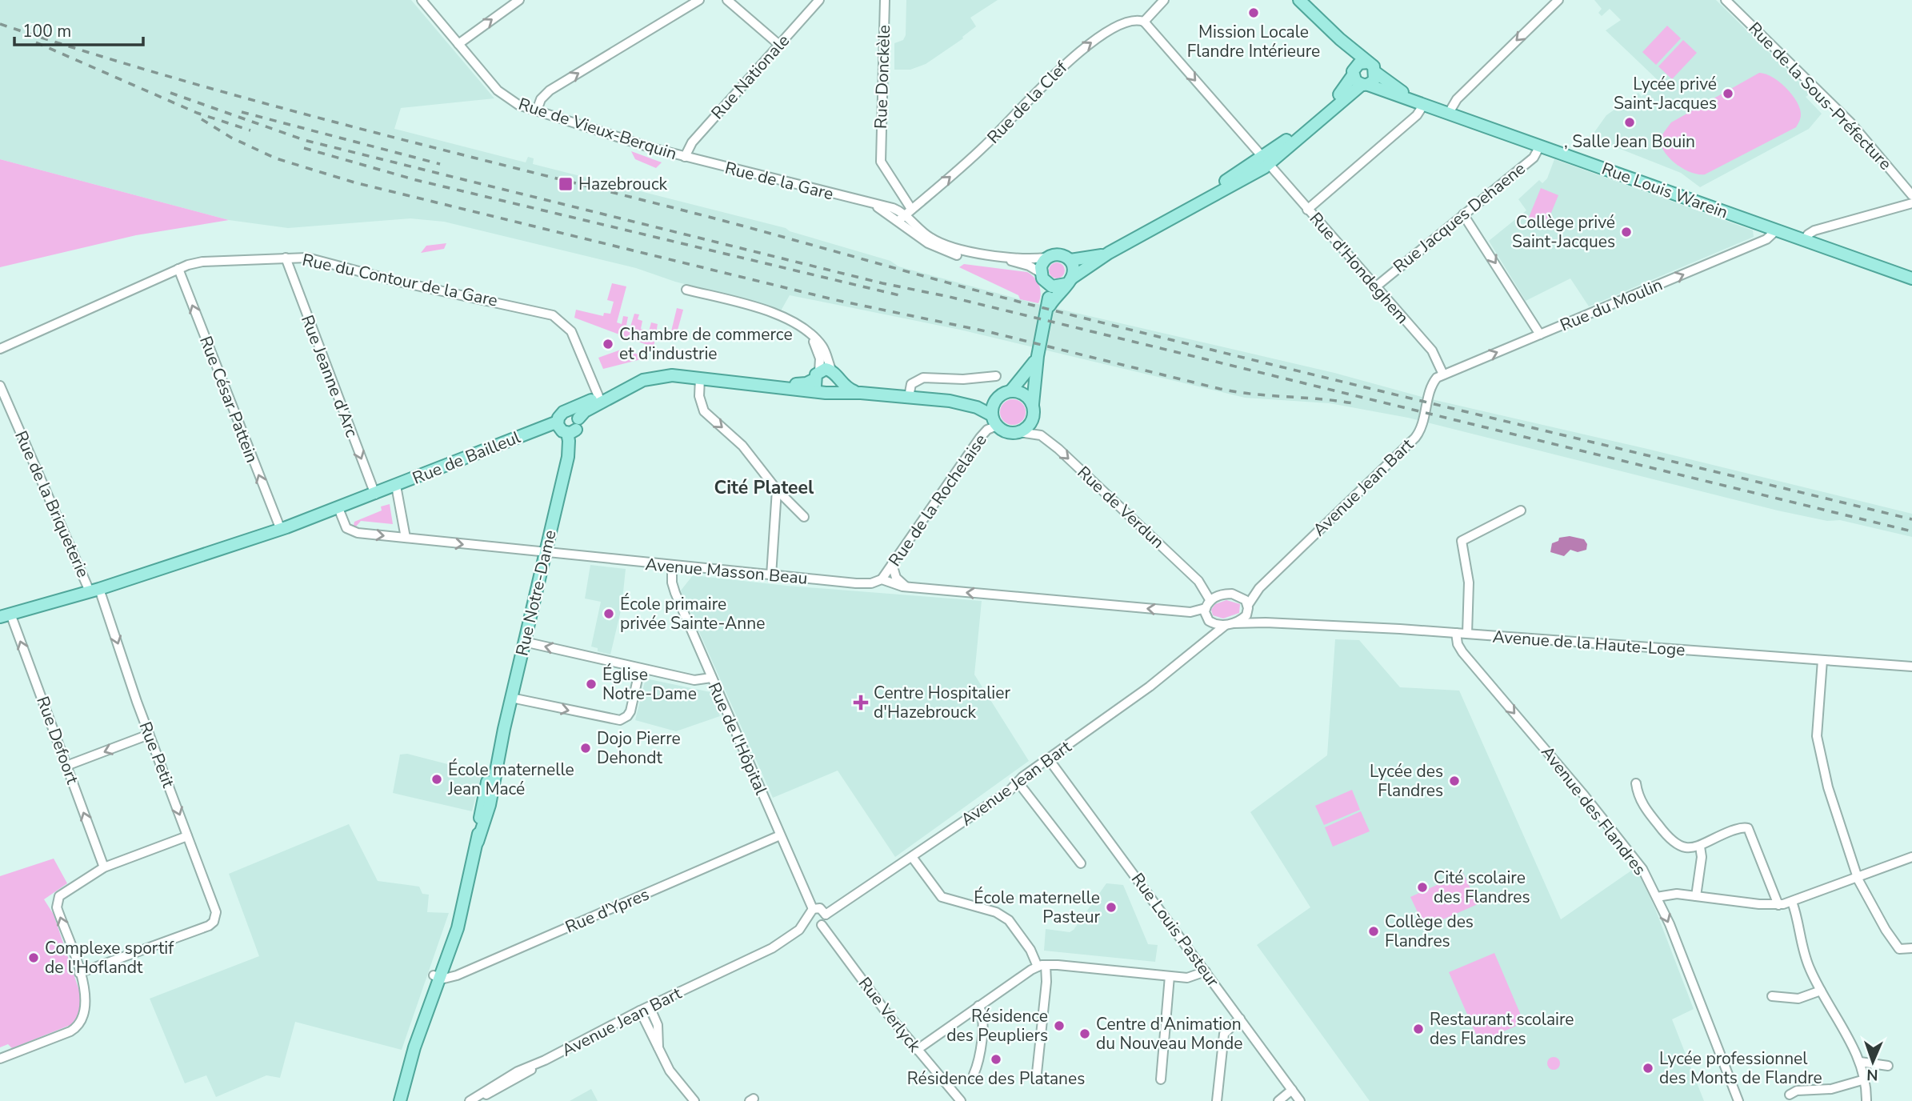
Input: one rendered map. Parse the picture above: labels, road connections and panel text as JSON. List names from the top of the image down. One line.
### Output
{"streets":{"main road":["Rue Louis Warein","Rue de Bailleul","Rue Notre-Dame"],"street":["Rue Nationale","Rue Donckèle","Rue de la Sous-Préfecture","Rue de la Clef","Rue de Vieux-Berquin","Rue de la Gare","Rue Jacques Dehaene","Rue d'Hondeghem","Rue du Contour de la Gare","Rue du Moulin","Rue Jeanne d'Arc","Rue César Pattein","Avenue Jean Bart","Rue de la Rochelaise","Rue de la Briqueterie","Rue de Verdun","Avenue Masson Beau","Avenue de la Haute-Loge","Rue de l'Hôpital","Rue Defoort","Rue Petit","Avenue des Flandres","Rue d'Ypres","Rue Louis Pasteur","Rue Verlyck"]},"crossings":[["Rue Nationale","Rue de Vieux-Berquin"],["Rue Nationale","Rue de la Gare"],["Rue Donckèle","Rue de la Clef"],["Rue Donckèle","Rue de la Gare"],["Rue de la Clef","Rue de la Gare"],["Rue de la Clef","Rue d'Hondeghem"],["Rue de Vieux-Berquin","Rue de la Gare"],["Rue Louis Warein","Rue Jacques Dehaene"],["Rue Louis Warein","Rue du Moulin"],["Rue Jacques Dehaene","Rue d'Hondeghem"],["Rue d'Hondeghem","Rue du Moulin"],["Rue d'Hondeghem","Avenue Jean Bart"],["Rue du Contour de la Gare","Rue Jeanne d'Arc"],["Rue du Contour de la Gare","Rue César Pattein"],["Rue du Moulin","Avenue Jean Bart"],["Rue Jeanne d'Arc","Rue de Bailleul"],["Rue César Pattein","Rue de Bailleul"],["Rue de Bailleul","Avenue Masson Beau"],["Avenue Jean Bart","Rue de Verdun"],["Avenue Jean Bart","Avenue Masson Beau"],["Avenue Jean Bart","Avenue de la Haute-Loge"],["Avenue Jean Bart","Rue de l'Hôpital"],["Avenue Jean Bart","Rue Louis Pasteur"],["Avenue Jean Bart","Rue Verlyck"],["Rue de la Rochelaise","Rue de Verdun"],["Rue de la Rochelaise","Avenue Masson Beau"],["Rue de la Briqueterie","Rue Petit"],["Rue de Verdun","Avenue Masson Beau"],["Rue de Verdun","Avenue de la Haute-Loge"],["Avenue Masson Beau","Rue Notre-Dame"],["Avenue Masson Beau","Avenue de la Haute-Loge"],["Avenue Masson Beau","Rue de l'Hôpital"],["Rue Notre-Dame","Rue d'Ypres"],["Avenue de la Haute-Loge","Avenue des Flandres"],["Rue de l'Hôpital","Rue d'Ypres"],["Rue de l'Hôpital","Rue Verlyck"]],"one_way":["Rue de la Clef","Rue d'Hondeghem","Rue du Moulin","Rue Jeanne d'Arc","Rue César Pattein","Rue de Verdun","Rue Defoort","Rue Petit","Avenue des Flandres"],"districts":["Cité Plateel"],"places":{"other":["Mission Locale Flandre Intérieure","Lycée privé Saint-Jacques",", Salle Jean Bouin","Collège privé Saint-Jacques","Chambre de commerce et d'industrie","École primaire privée Sainte-Anne","Église Notre-Dame","Dojo Pierre Dehondt","École maternelle Jean Macé","Lycée des Flandres","Cité scolaire des Flandres","École maternelle Pasteur","Collège des Flandres","Complexe sportif de l'Hoflandt","Résidence des Peupliers","Restaurant scolaire des Flandres","Centre d'Animation du Nouveau Monde","Résidence des Platanes","Lycée professionnel des Monts de Flandre"],"transit":["Hazebrouck"],"health":["Centre Hospitalier d'Hazebrouck"]},"scale_bar":"100 m","north":"bottom"}
